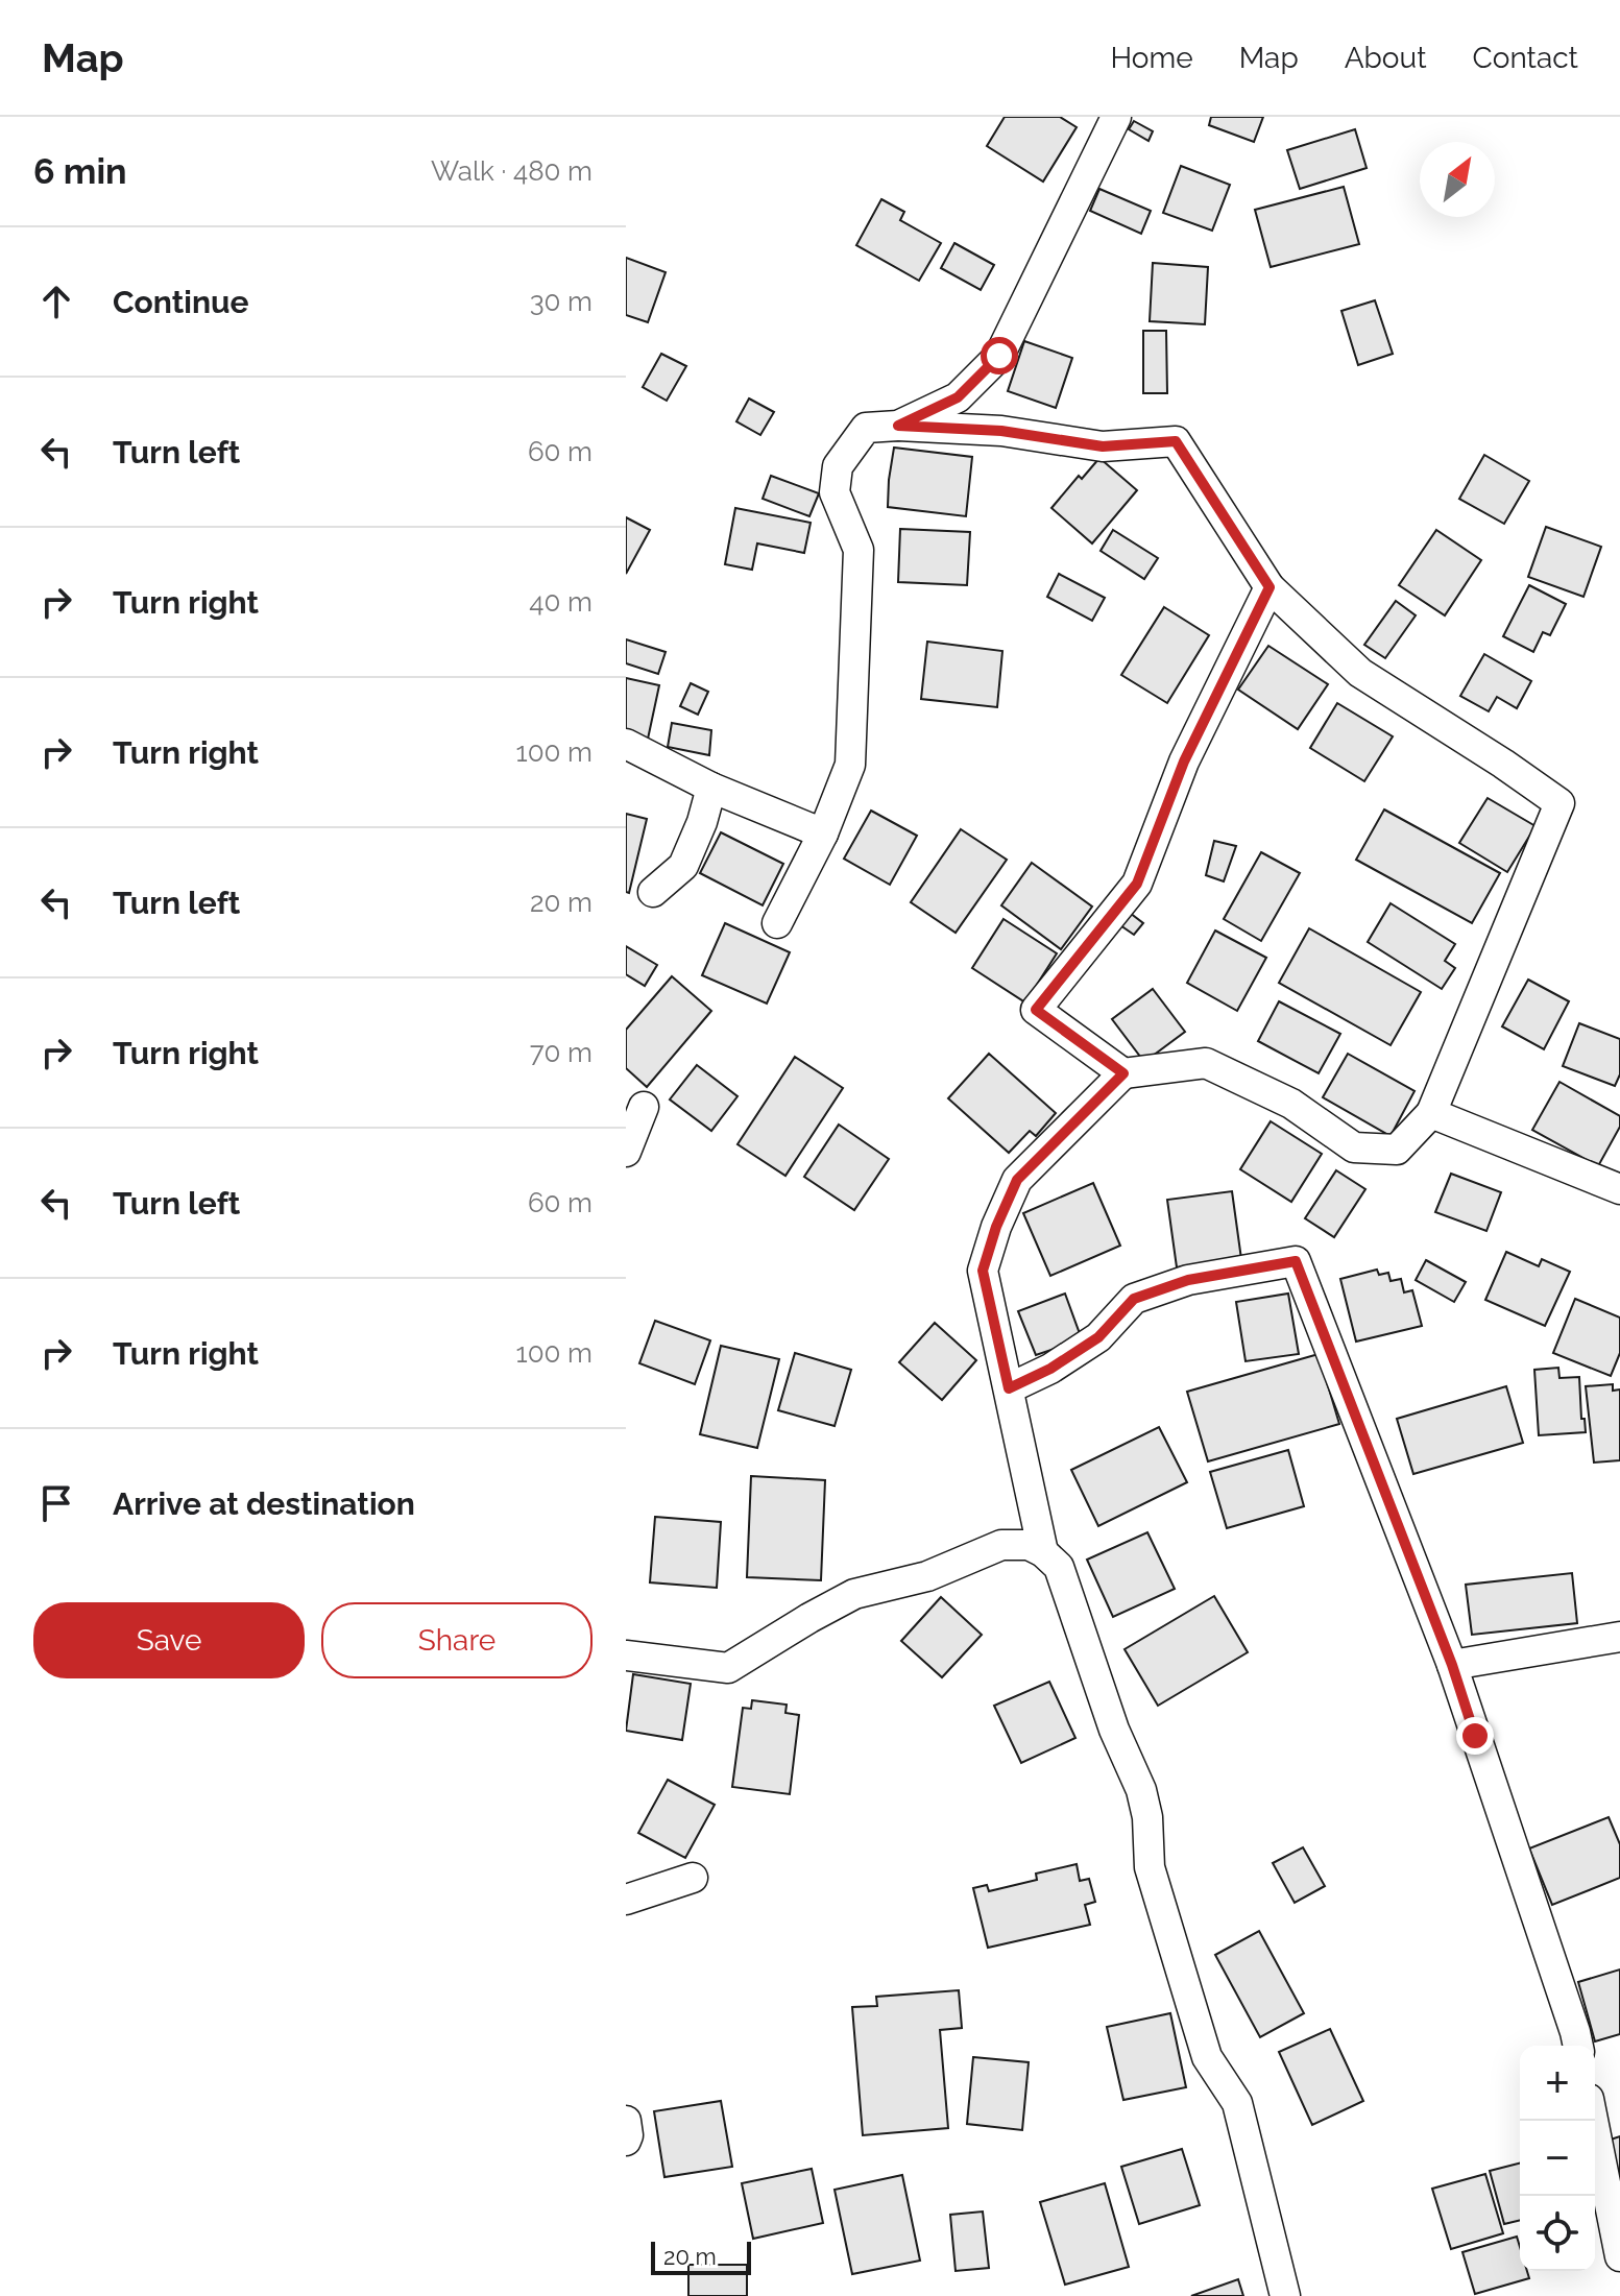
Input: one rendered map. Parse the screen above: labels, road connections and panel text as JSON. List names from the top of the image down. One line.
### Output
{"scale_bar":"20 m","north":"top right","page":{"header":"Map","nav":["Home","Map","About","Contact"],"heading":["6 min","Walk · 480 m"],"list":[["Continue","30 m"],["Turn left","60 m"],["Turn right","40 m"],["Turn right","100 m"],["Turn left","20 m"],["Turn right","70 m"],["Turn left","60 m"],["Turn right","100 m"],"Arrive at destination"],"buttons":["Save","Share"],"map_buttons":["+","−"],"scale":"20 m"}}
